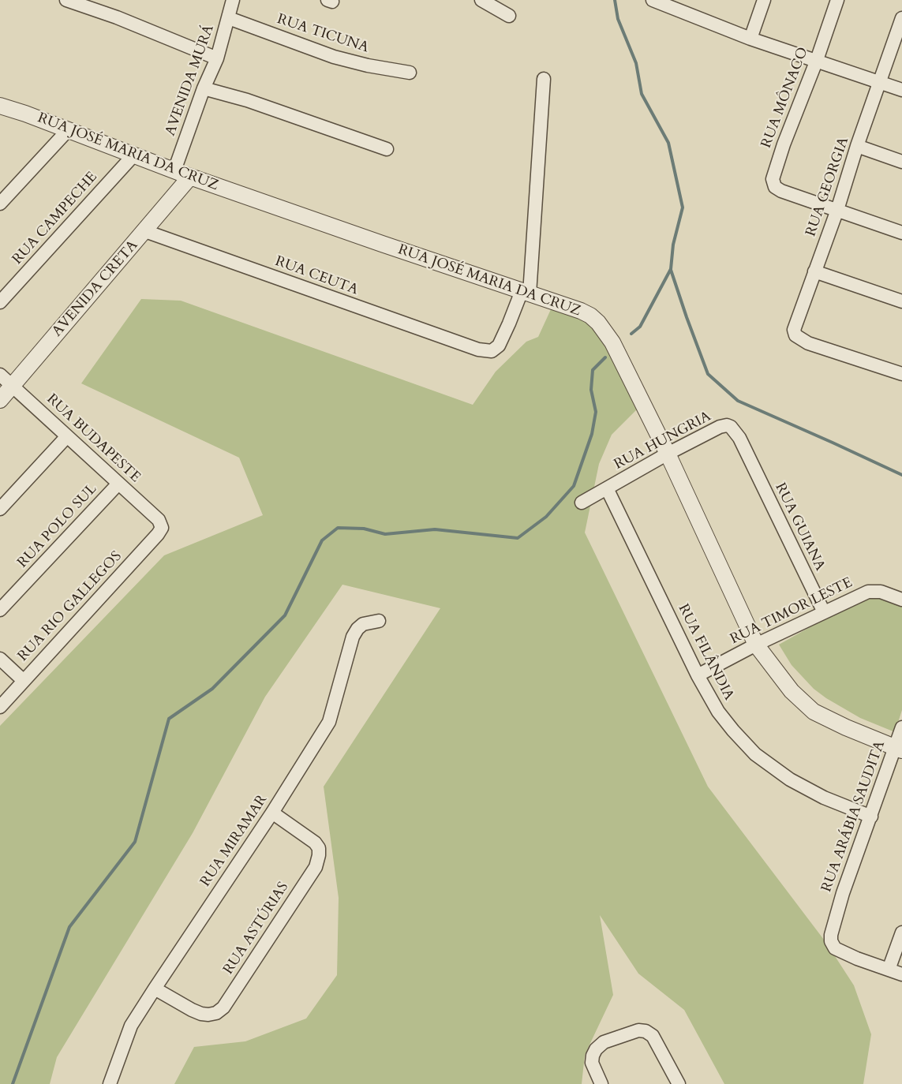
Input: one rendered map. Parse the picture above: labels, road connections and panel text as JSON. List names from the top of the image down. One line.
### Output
{"streets":{"street":["RUA TICUNA","AVENIDA MURÁ","RUA MÔNACO","RUA JOSÉ MARIA DA CRUZ","RUA GEORGIA","RUA CAMPECHE","RUA CEUTA","AVENIDA CRETA","RUA BUDAPESTE","RUA HUNGRIA","RUA POLO SUL","RUA GUIANA","RUA RIO GALLEGOS","RUA TIMOR LESTE","RUA FILÂNDIA","RUA ARÁBIA SAUDITA","RUA MIRAMAR","RUA ASTÚRIAS"]},"crossings":[["RUA TICUNA","AVENIDA MURÁ"],["AVENIDA MURÁ","RUA JOSÉ MARIA DA CRUZ"],["RUA MÔNACO","RUA GEORGIA"],["RUA JOSÉ MARIA DA CRUZ","RUA CAMPECHE"],["RUA JOSÉ MARIA DA CRUZ","RUA CEUTA"],["RUA JOSÉ MARIA DA CRUZ","AVENIDA CRETA"],["RUA JOSÉ MARIA DA CRUZ","RUA HUNGRIA"],["RUA JOSÉ MARIA DA CRUZ","RUA TIMOR LESTE"],["RUA JOSÉ MARIA DA CRUZ","RUA ARÁBIA SAUDITA"],["RUA CEUTA","AVENIDA CRETA"],["AVENIDA CRETA","RUA BUDAPESTE"],["RUA BUDAPESTE","RUA POLO SUL"],["RUA BUDAPESTE","RUA RIO GALLEGOS"],["RUA HUNGRIA","RUA GUIANA"],["RUA HUNGRIA","RUA FILÂNDIA"],["RUA GUIANA","RUA TIMOR LESTE"],["RUA TIMOR LESTE","RUA FILÂNDIA"],["RUA FILÂNDIA","RUA ARÁBIA SAUDITA"],["RUA MIRAMAR","RUA ASTÚRIAS"]]}
